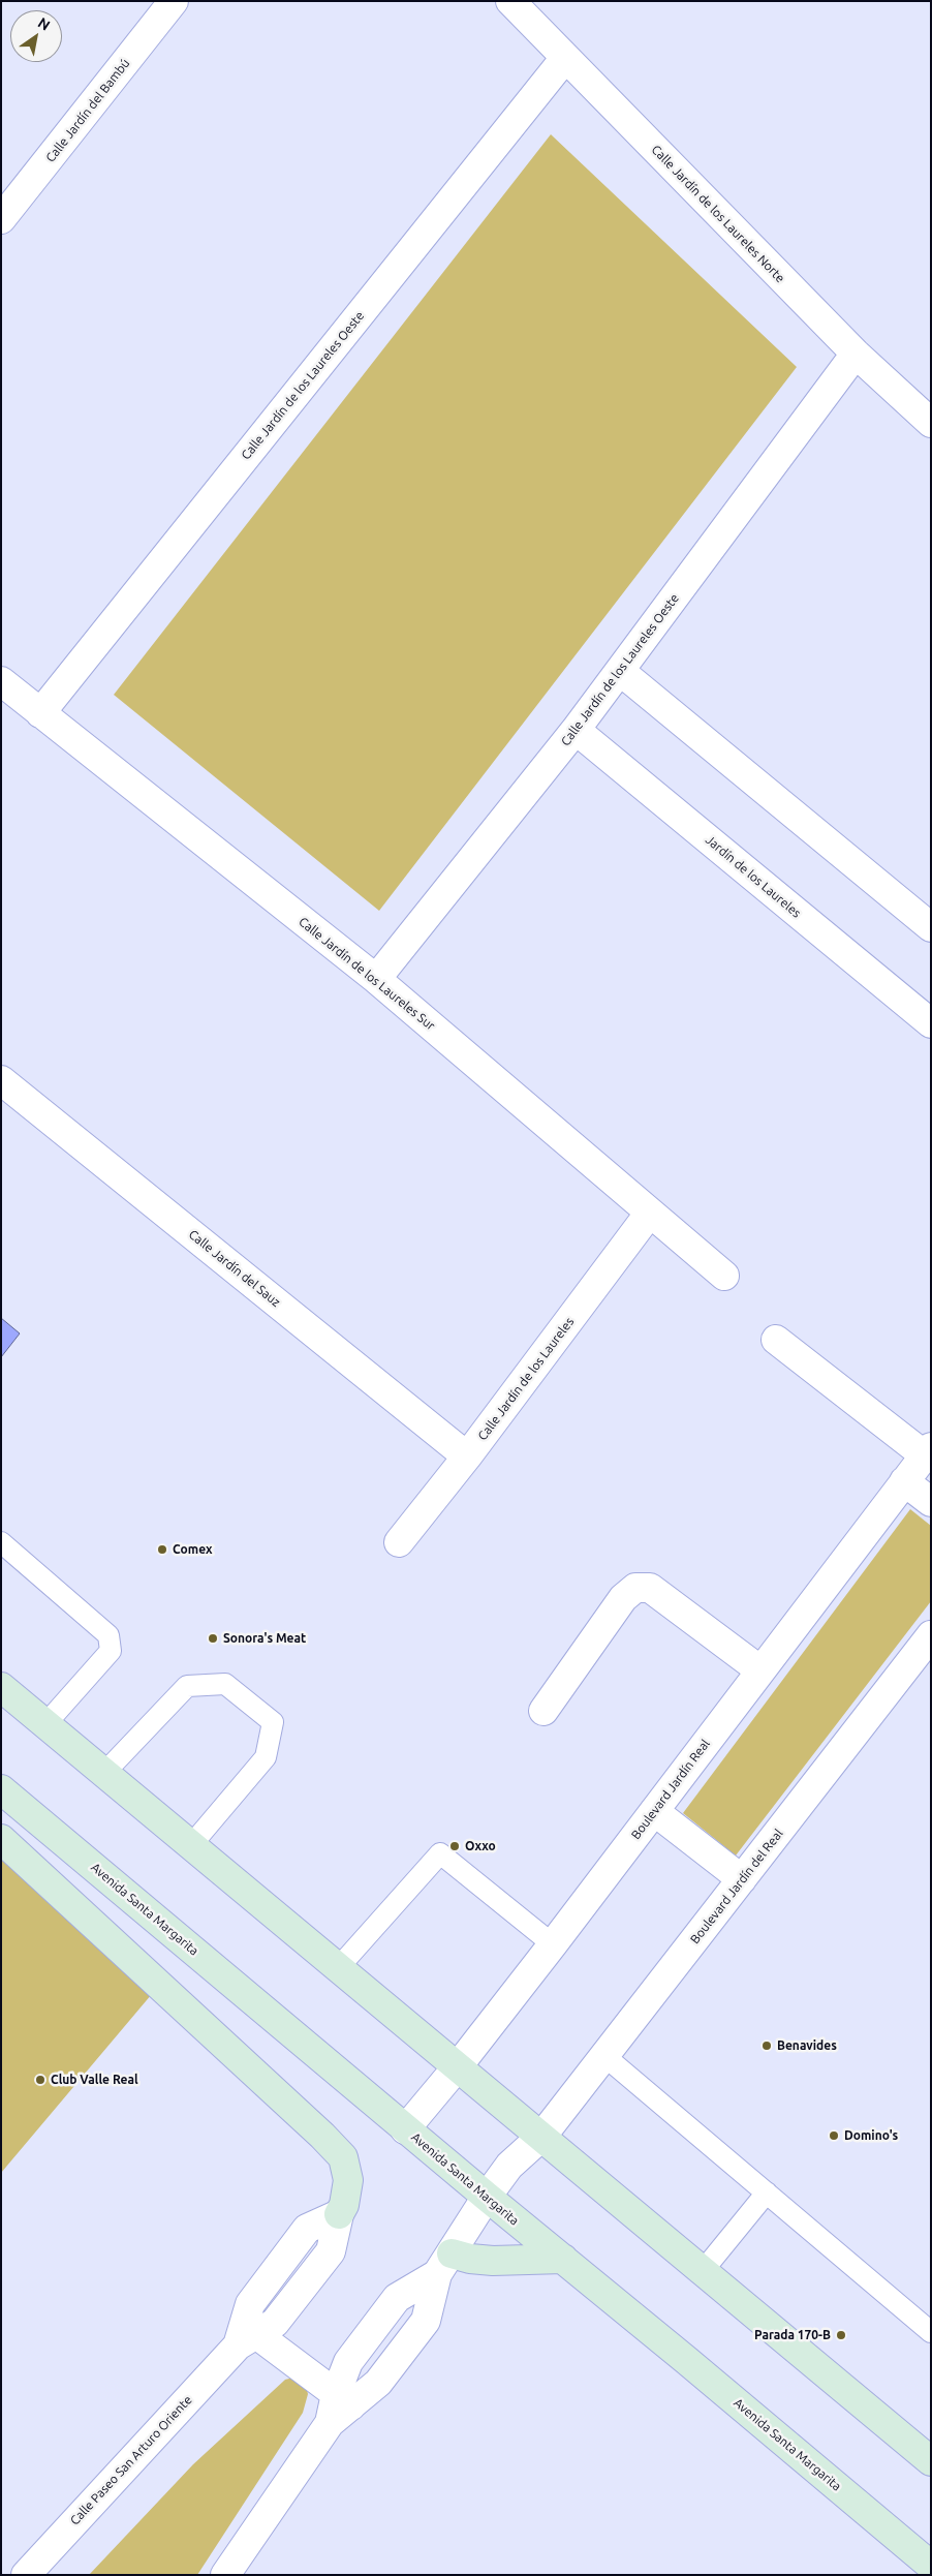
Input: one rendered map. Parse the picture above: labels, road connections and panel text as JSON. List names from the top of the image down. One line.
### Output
{"streets":{"main road":["Avenida Santa Margarita"],"street":["Calle Jardín del Bambú","Calle Jardín de los Laureles Norte","Calle Jardín de los Laureles Oeste","Jardín de los Laureles","Calle Jardín de los Laureles Sur","Calle Jardín del Sauz","Calle Jardín de los Laureles","Boulevard Jardín Real","Boulevard Jardín del Real","Calle Paseo San Arturo Oriente"]},"crossings":[["Calle Jardín de los Laureles Norte","Calle Jardín de los Laureles Oeste"],["Calle Jardín de los Laureles Oeste","Jardín de los Laureles"],["Calle Jardín de los Laureles Oeste","Calle Jardín de los Laureles Sur"],["Calle Jardín de los Laureles Sur","Calle Jardín de los Laureles"],["Calle Jardín del Sauz","Calle Jardín de los Laureles"],["Boulevard Jardín Real","Avenida Santa Margarita"]],"places":["Comex","Sonora's Meat","Oxxo","Benavides","Club Valle Real","Domino's","Parada 170-B"],"north":"top right"}
